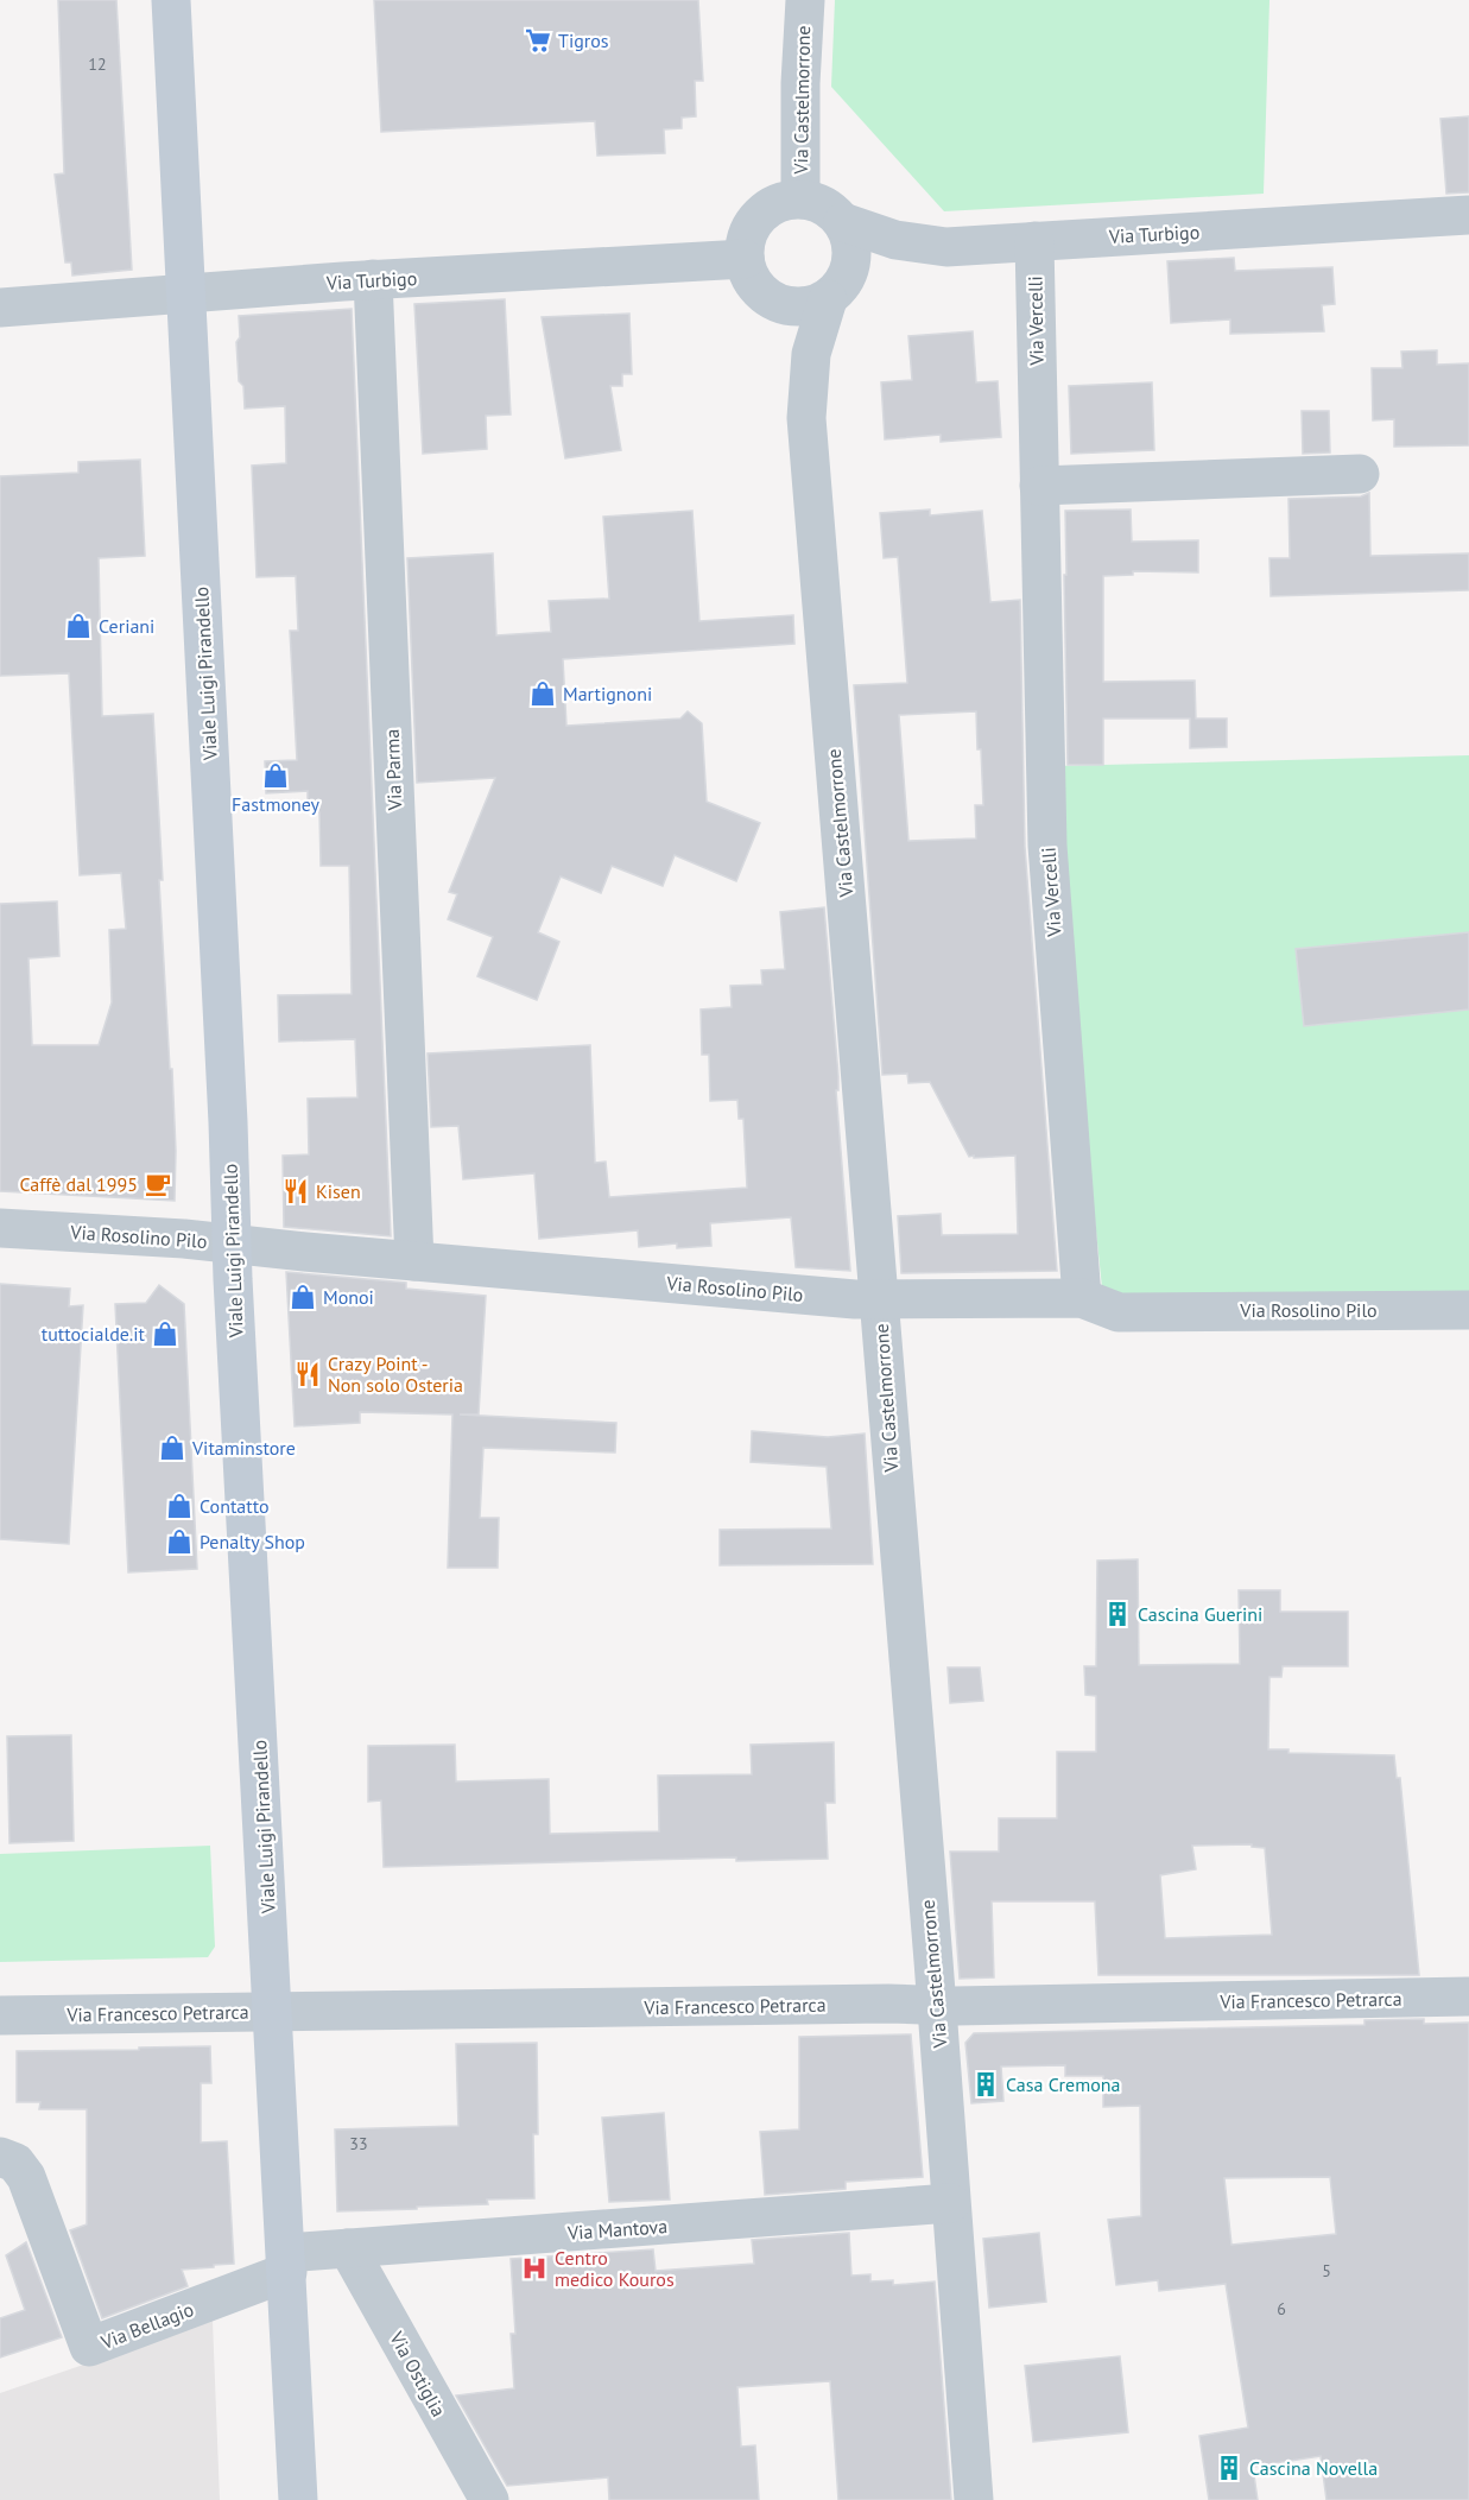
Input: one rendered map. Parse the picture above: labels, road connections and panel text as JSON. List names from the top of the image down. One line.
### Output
{"streets":{"main road":["Viale Luigi Pirandello"],"street":["Via Castelmorrone","Via Turbigo","Via Vercelli","Via Parma","Via Rosolino Pilo","Via Francesco Petrarca","Via Mantova","Via Bellagio","Via Ostiglia"]},"crossings":[["Via Castelmorrone","Via Turbigo"],["Via Castelmorrone","Via Rosolino Pilo"],["Via Castelmorrone","Via Francesco Petrarca"],["Via Castelmorrone","Via Mantova"],["Via Turbigo","Via Vercelli"],["Via Turbigo","Viale Luigi Pirandello"],["Via Turbigo","Via Parma"],["Via Vercelli","Via Rosolino Pilo"],["Viale Luigi Pirandello","Via Rosolino Pilo"],["Viale Luigi Pirandello","Via Francesco Petrarca"],["Viale Luigi Pirandello","Via Mantova"],["Viale Luigi Pirandello","Via Bellagio"],["Via Parma","Via Rosolino Pilo"],["Via Mantova","Via Bellagio"],["Via Mantova","Via Ostiglia"]],"places":{"supermarket":["Tigros"],"shop":["Ceriani","Martignoni","Fastmoney","Monoi","tuttocialde.it","Vitaminstore","Contatto","Penalty Shop"],"cafe":["Caffè dal 1995"],"restaurant":["Kisen","Crazy Point - Non solo Osteria"],"building":["Cascina Guerini","Casa Cremona","Cascina Novella"],"hospital":["Centro medico Kouros"]},"house_numbers":["12","33","5","6"]}
